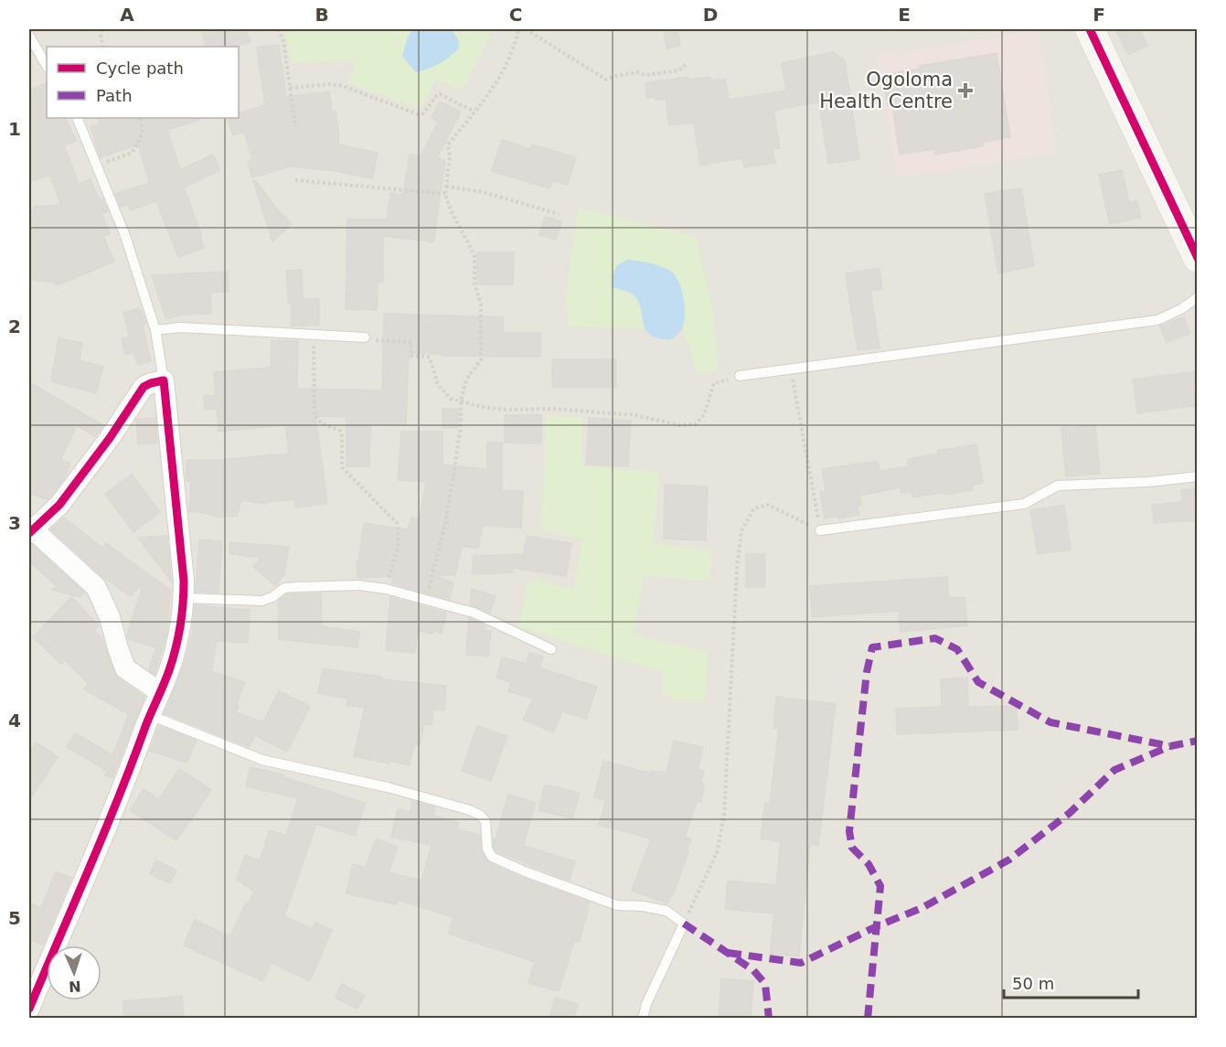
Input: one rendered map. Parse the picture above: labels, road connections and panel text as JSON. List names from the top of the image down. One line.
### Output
{"places":{"health":["Ogoloma Health Centre"]},"legend":["Cycle path","Path"],"scale_bar":"50 m","north":"bottom","grid":{"columns":["A","B","C","D","E","F"],"rows":["1","2","3","4","5"]}}
